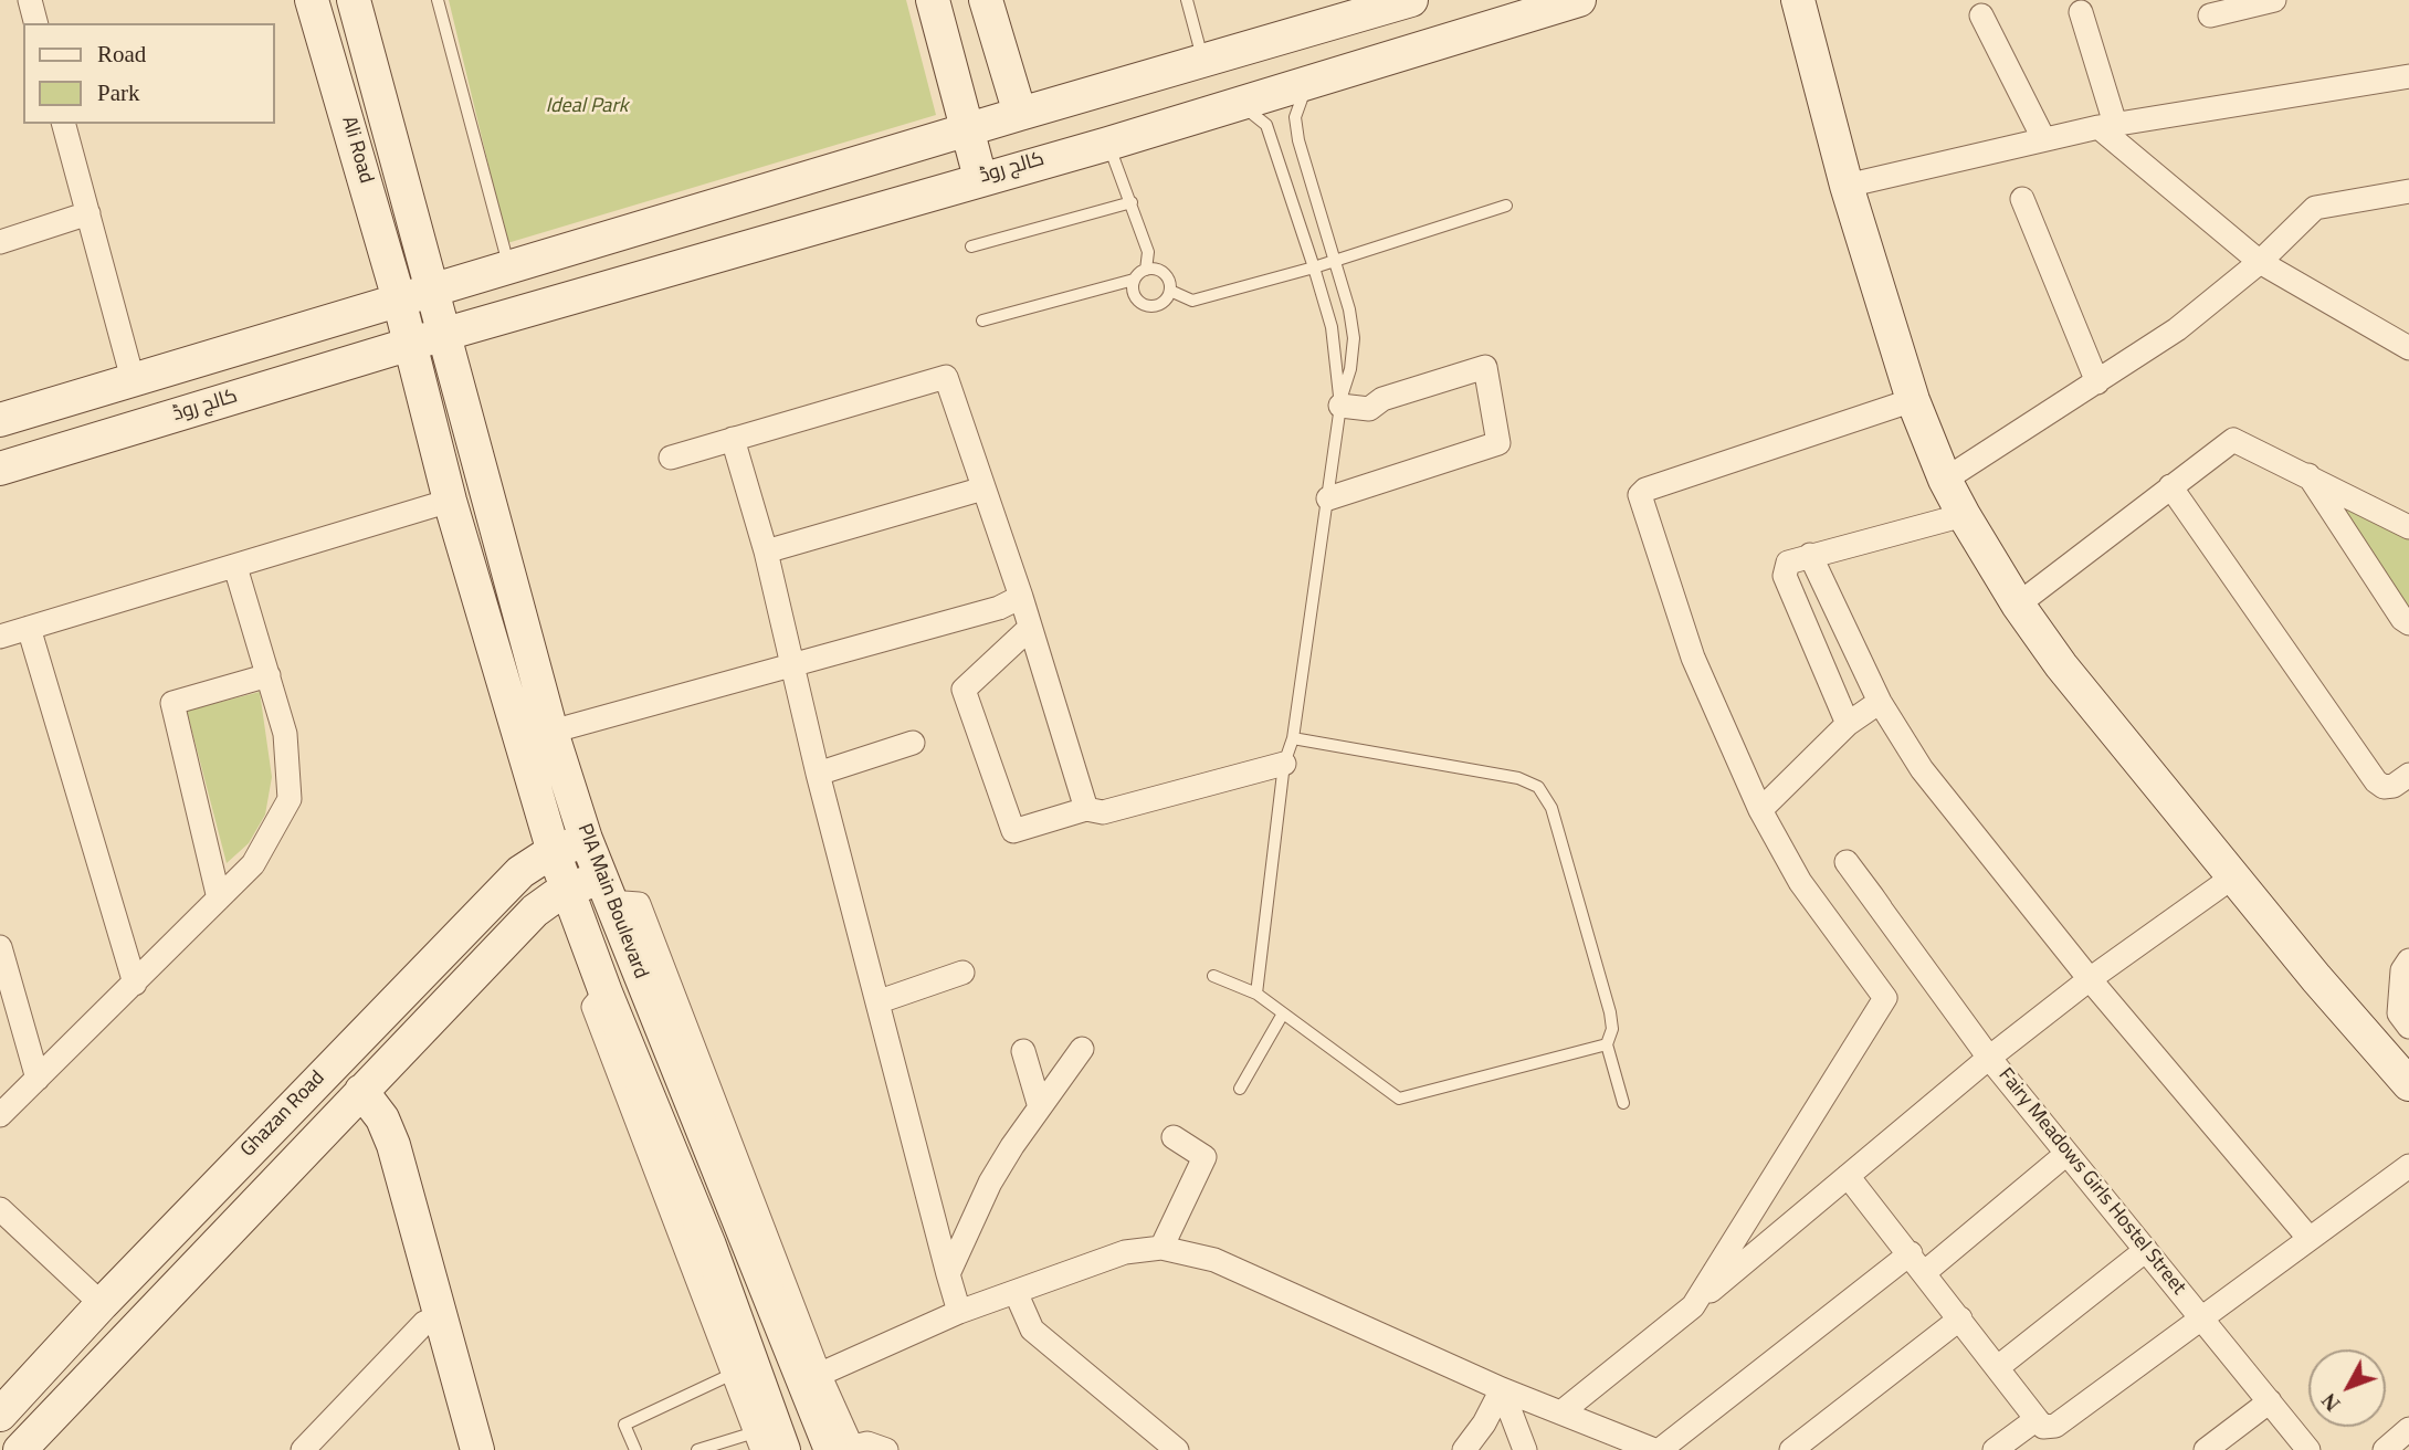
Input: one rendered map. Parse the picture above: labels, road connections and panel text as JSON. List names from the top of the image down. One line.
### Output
{"streets":{"main road":["Ali Road","کالج روڈ","PIA Main Boulevard","Ghazan Road"],"street":["Fairy Meadows Girls Hostel Street"]},"crossings":[["Ali Road","کالج روڈ"],["Ali Road","PIA Main Boulevard"],["کالج روڈ","PIA Main Boulevard"],["PIA Main Boulevard","Ghazan Road"]],"parks":["Ideal Park"],"legend":["Road","Park"],"north":"bottom left"}
